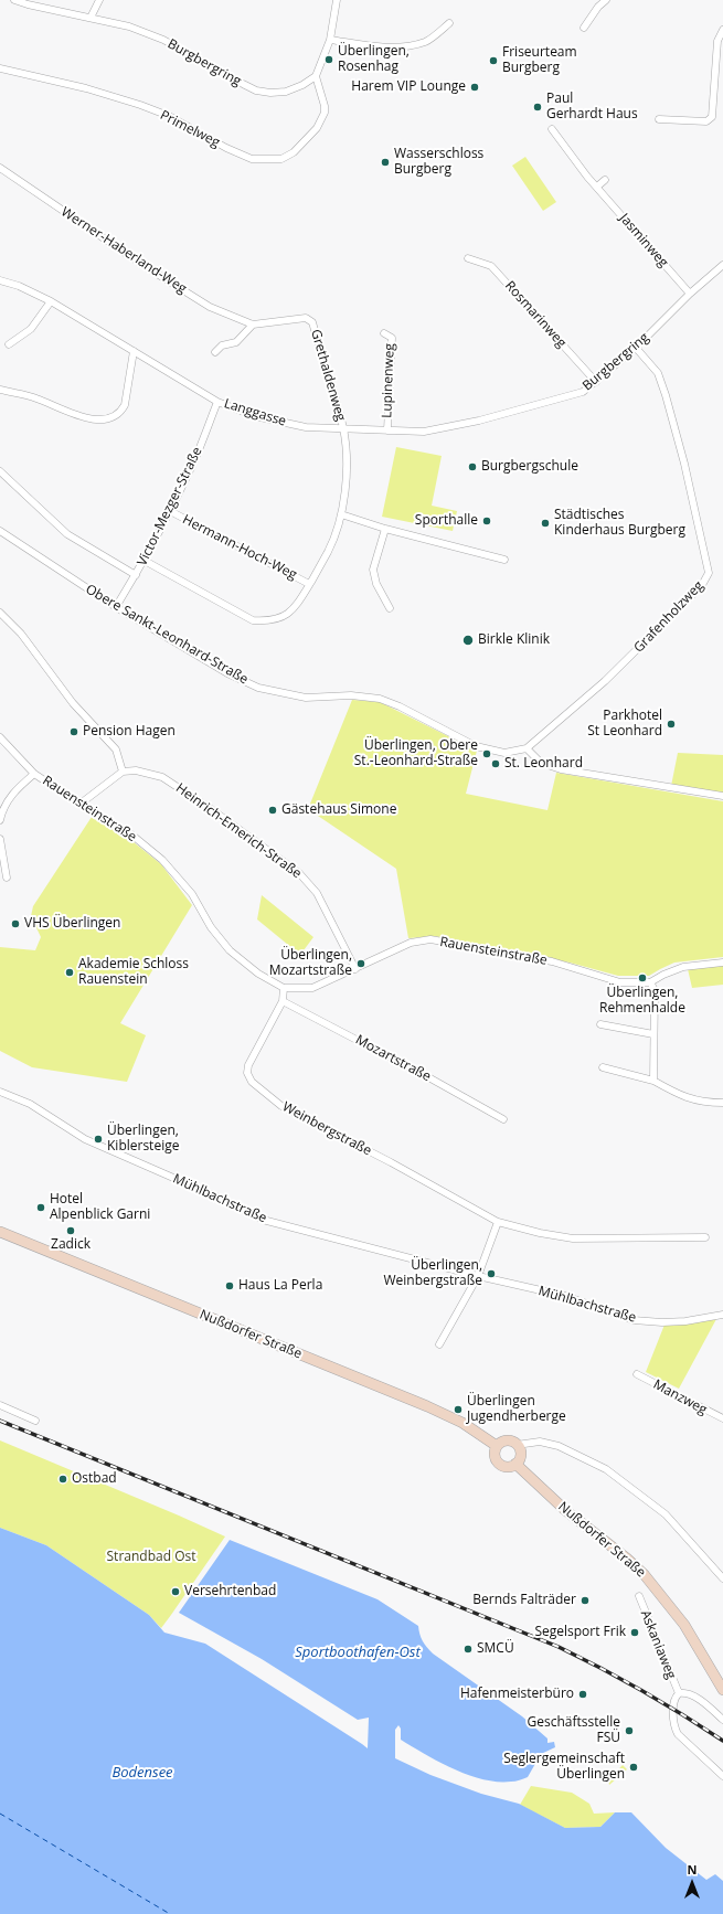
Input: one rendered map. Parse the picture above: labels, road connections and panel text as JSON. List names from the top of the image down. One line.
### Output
{"streets":{"street":["Burgbergring","Primelweg","Jasminweg","Werner-Haberland-Weg","Rosmarinweg","Grethaldenweg","Lupinenweg","Langgasse","Victor-Mezger-Straße","Hermann-Hoch-Weg","Grafenholzweg","Obere Sankt-Leonhard-Straße","Rauensteinstraße","Heinrich-Emerich-Straße","Mozartstraße","Weinbergstraße","Mühlbachstraße","Nußdorfer Straße","Manzweg","Askaniaweg"]},"crossings":[["Burgbergring","Primelweg"],["Burgbergring","Jasminweg"],["Burgbergring","Rosmarinweg"],["Burgbergring","Langgasse"],["Burgbergring","Grafenholzweg"],["Werner-Haberland-Weg","Grethaldenweg"],["Grethaldenweg","Langgasse"],["Grethaldenweg","Victor-Mezger-Straße"],["Grethaldenweg","Hermann-Hoch-Weg"],["Lupinenweg","Langgasse"],["Langgasse","Victor-Mezger-Straße"],["Victor-Mezger-Straße","Hermann-Hoch-Weg"],["Victor-Mezger-Straße","Obere Sankt-Leonhard-Straße"],["Grafenholzweg","Obere Sankt-Leonhard-Straße"],["Rauensteinstraße","Heinrich-Emerich-Straße"],["Rauensteinstraße","Weinbergstraße"],["Mozartstraße","Weinbergstraße"]],"water":["Sportboothafen-Ost","Bodensee"],"parks":["Strandbad Ost"],"places":["Überlingen, Rosenhag","Friseurteam Burgberg","Harem VIP Lounge","Paul Gerhardt Haus","Wasserschloss Burgberg","Burgbergschule","Sporthalle","Städtisches Kinderhaus Burgberg","Birkle Klinik","Parkhotel St Leonhard","Pension Hagen","Überlingen, Obere St.-Leonhard-Straße","St. Leonhard","Gästehaus Simone","VHS Überlingen","Überlingen, Mozartstraße","Akademie Schloss Rauenstein","Überlingen, Rehmenhalde","Überlingen, Kiblersteige","Hotel Alpenblick Garni","Zadick","Überlingen, Weinbergstraße","Haus La Perla","Überlingen Jugendherberge","Ostbad","Versehrtenbad","Bernds Falträder","Segelsport Frik","SMCÜ","Hafenmeisterbüro","Geschäftsstelle FSÜ","Seglergemeinschaft Überlingen"],"north":"top"}
